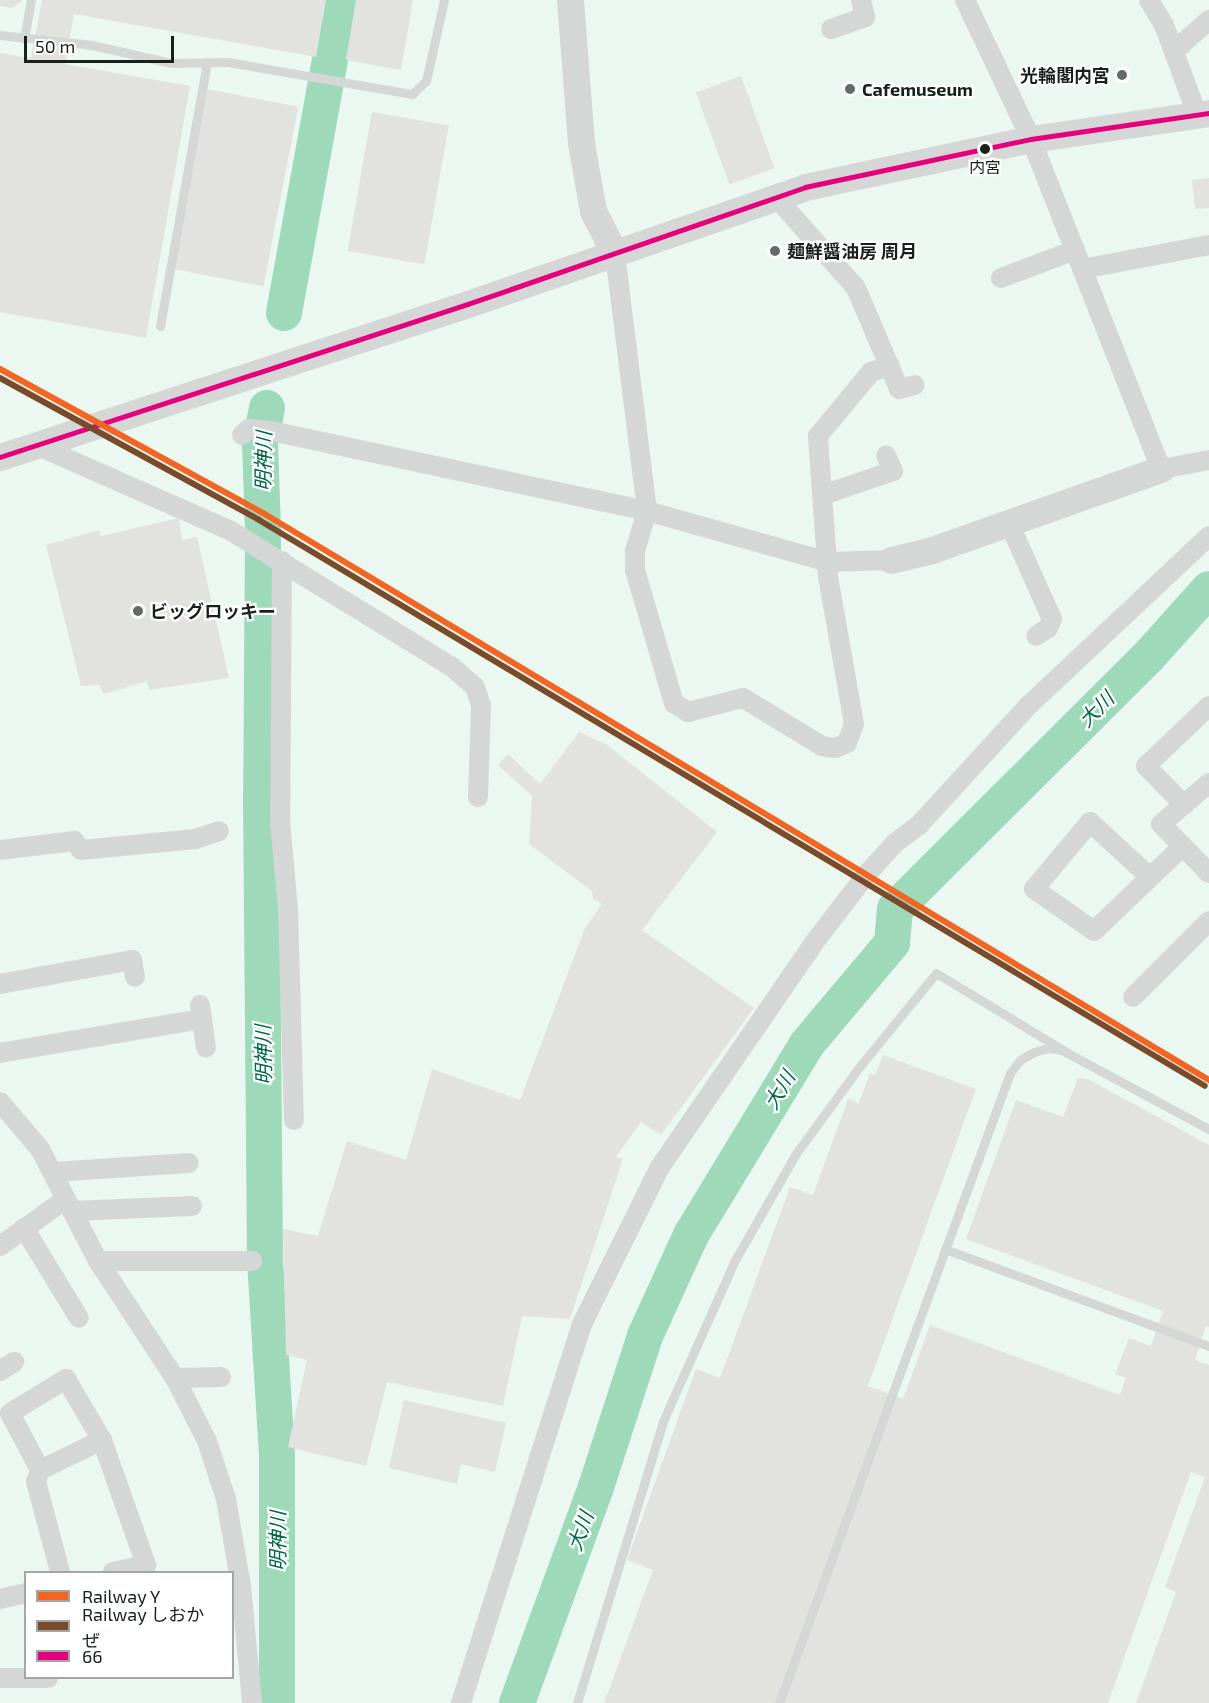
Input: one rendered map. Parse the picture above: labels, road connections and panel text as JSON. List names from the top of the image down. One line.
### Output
{"water":["明神川","大川"],"places":["光輪閣内宮","Cafemuseum","内宮","麺鮮醤油房 周月","ビッグロッキー"],"lines":["transit line 66","rail line Y","rail line しおかぜ"],"legend":["Railway Y","Railway しおかぜ","66"],"scale_bar":"50 m"}
